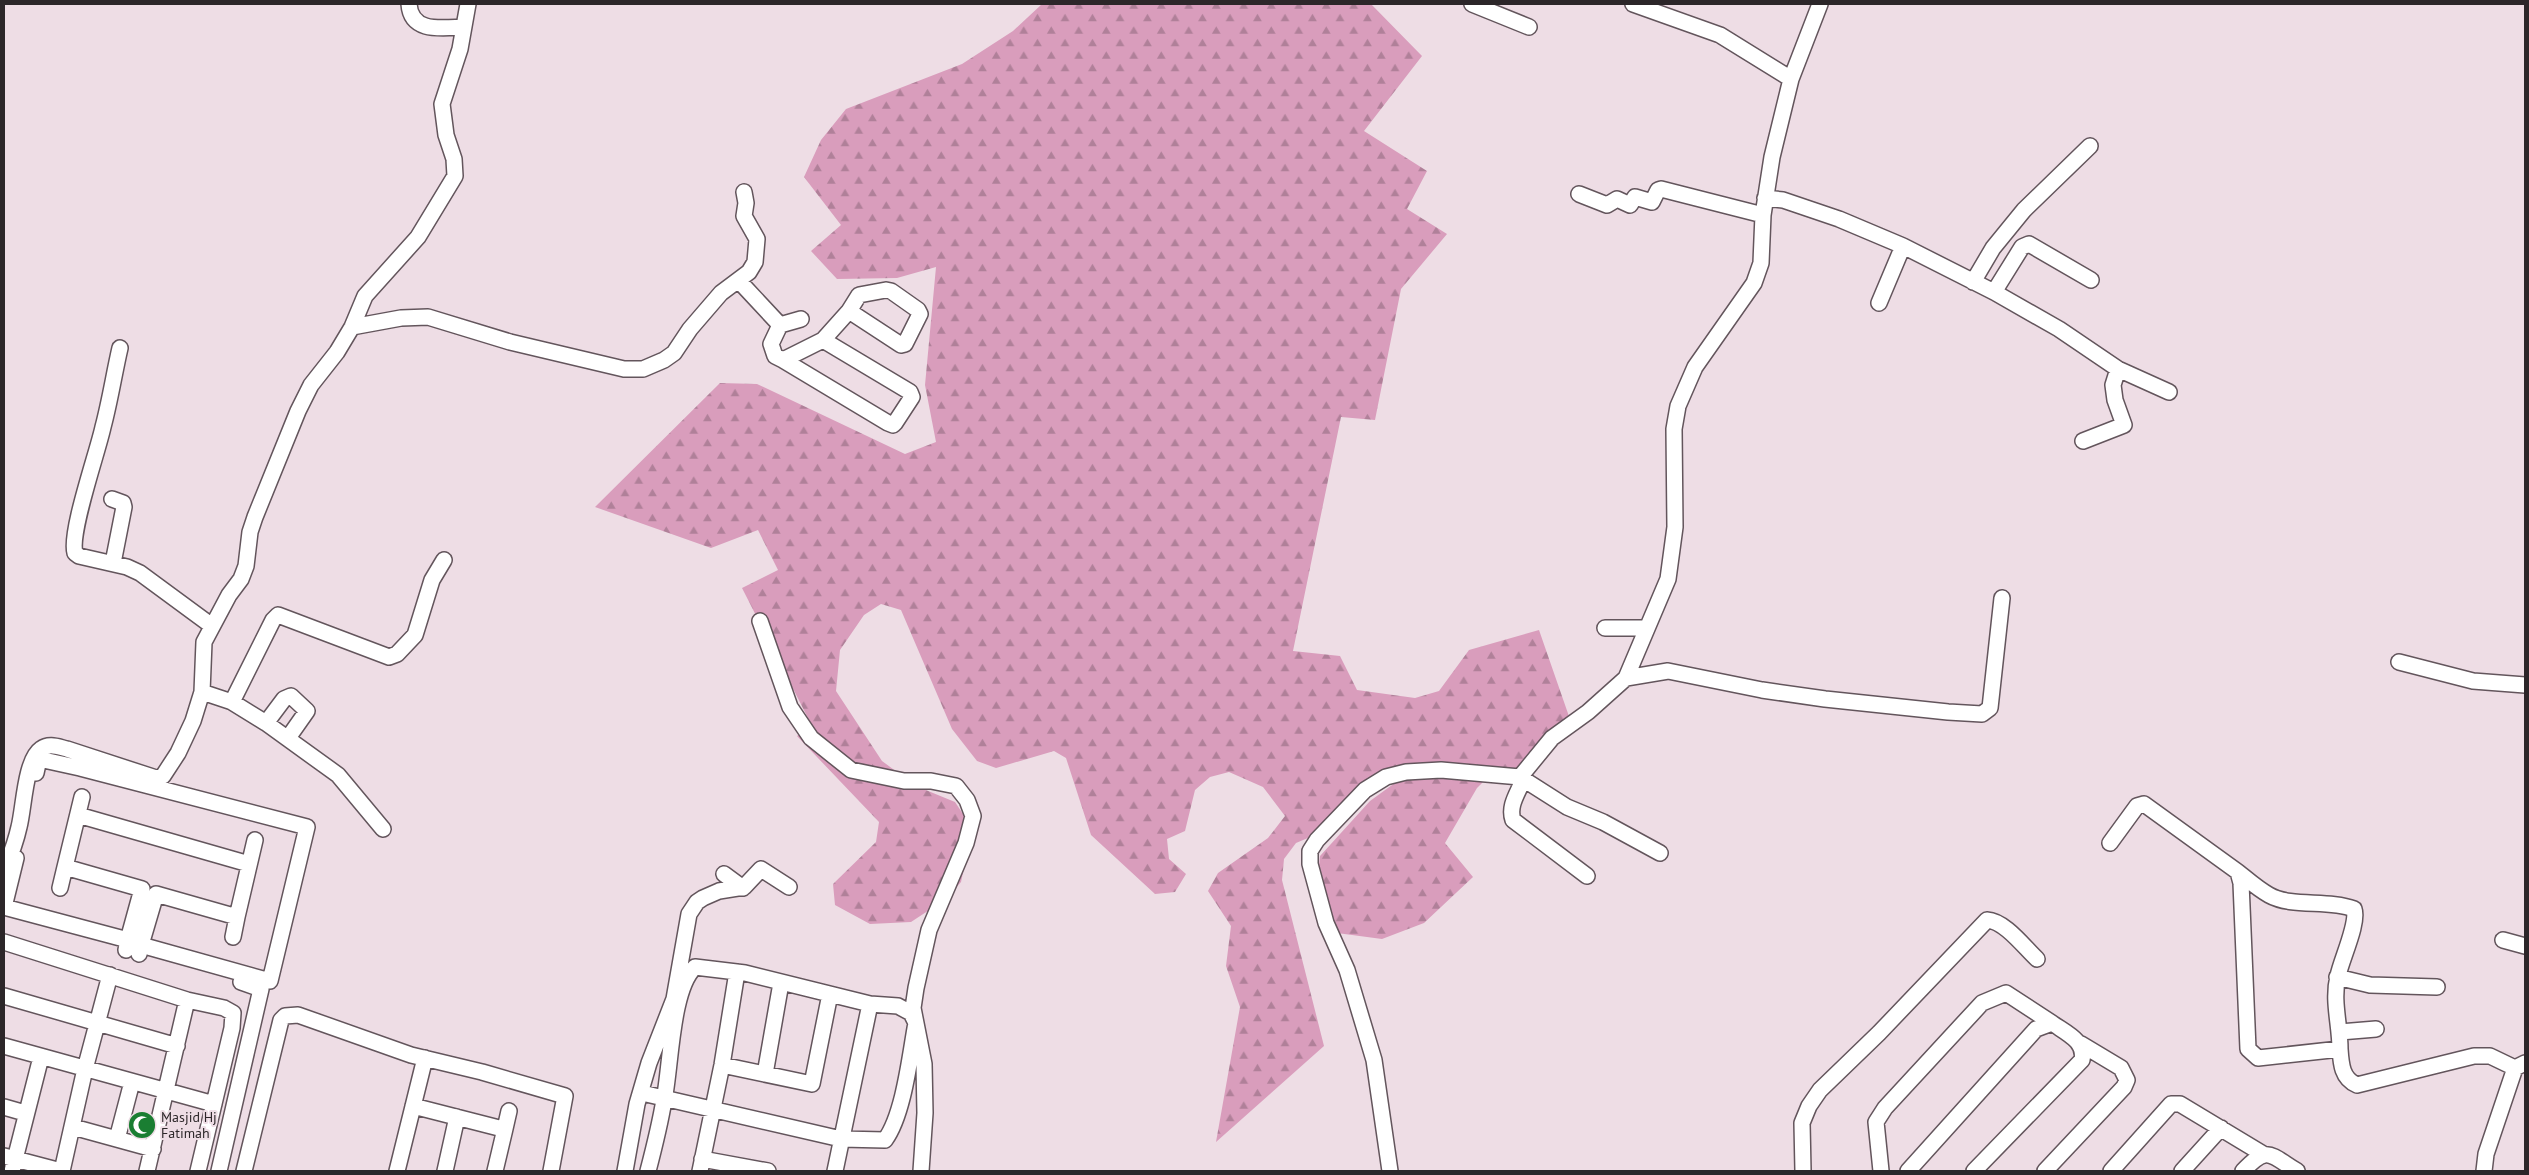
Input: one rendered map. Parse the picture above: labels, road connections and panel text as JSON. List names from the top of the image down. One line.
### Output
{"places":{"mosque":["Masjid Hj Fatimah"]}}
